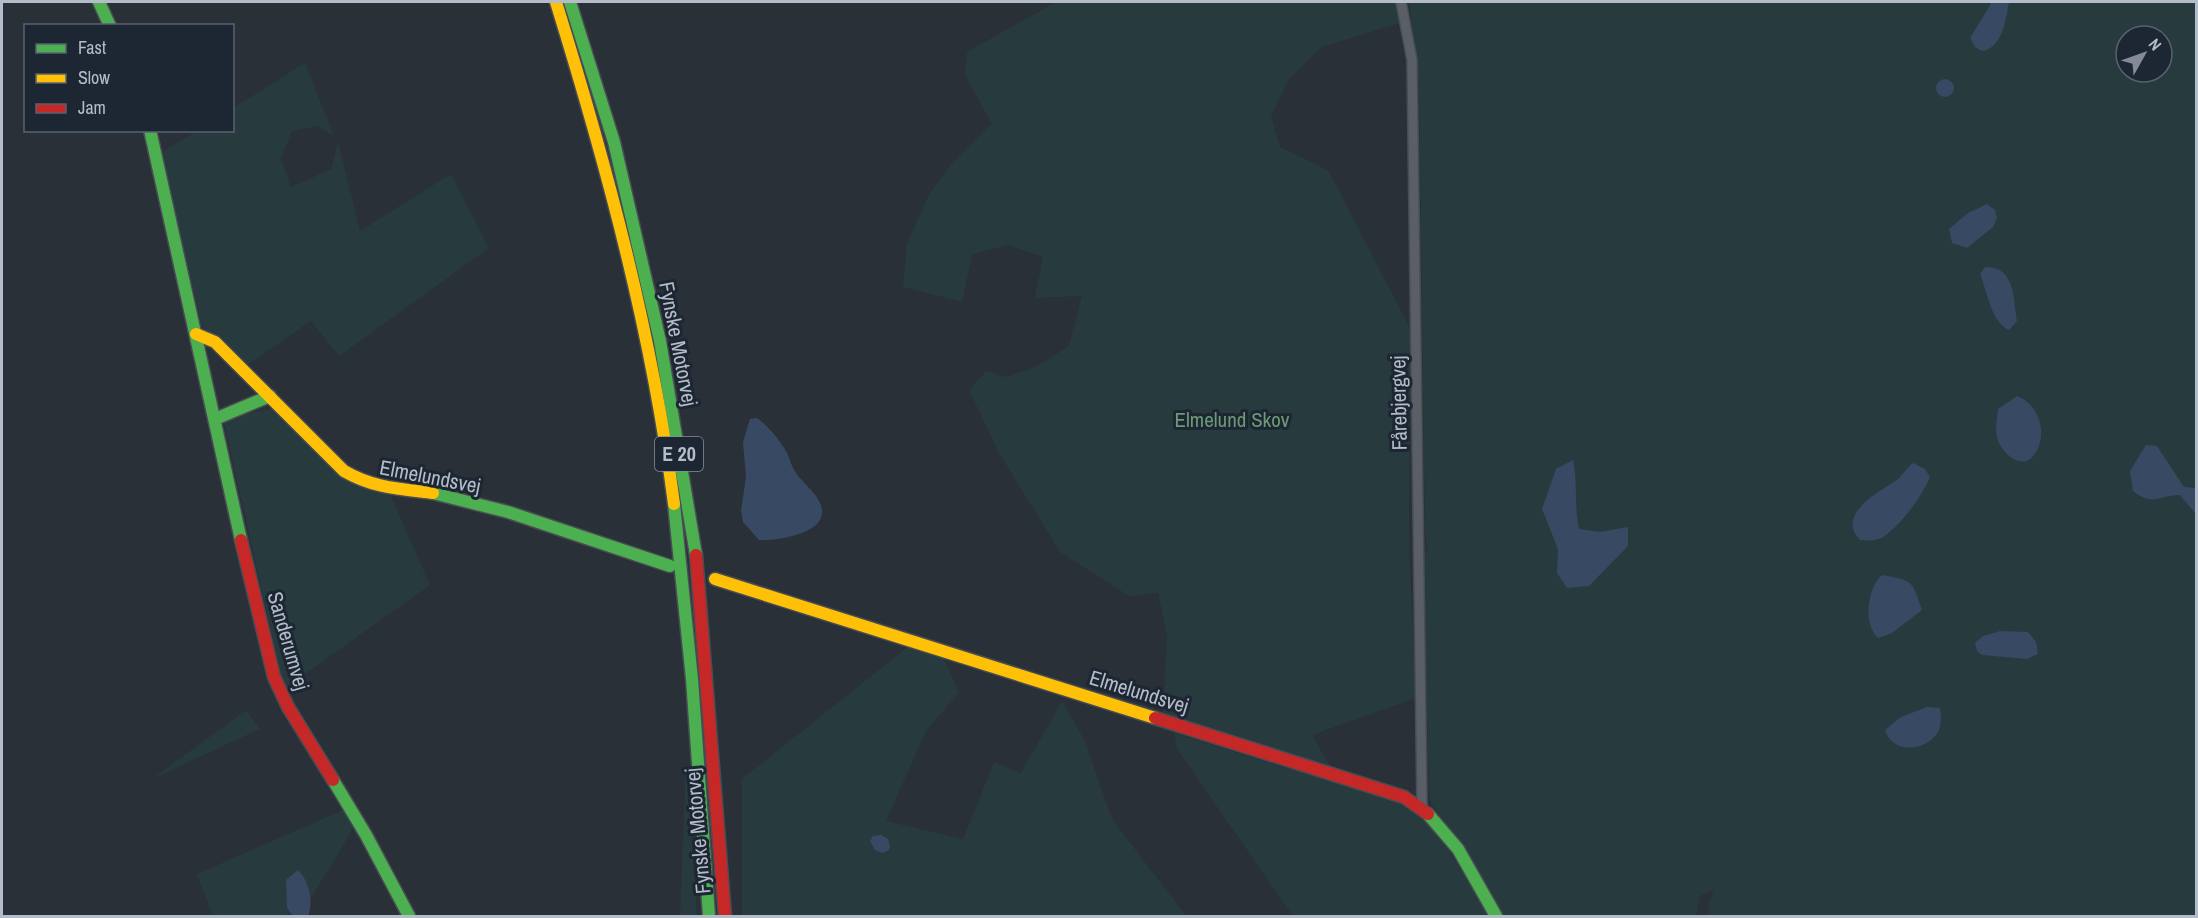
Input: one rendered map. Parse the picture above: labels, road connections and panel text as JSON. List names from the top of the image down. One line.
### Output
{"streets":{"main road":["Fynske Motorvej","E 20","Elmelundsvej","Sanderumvej"],"street":["Fårebjergvej"]},"crossings":[["Fårebjergvej","Elmelundsvej"],["Elmelundsvej","Sanderumvej"]],"parks":["Elmelund Skov"],"legend":["Fast","Slow","Jam"],"north":"top right"}
